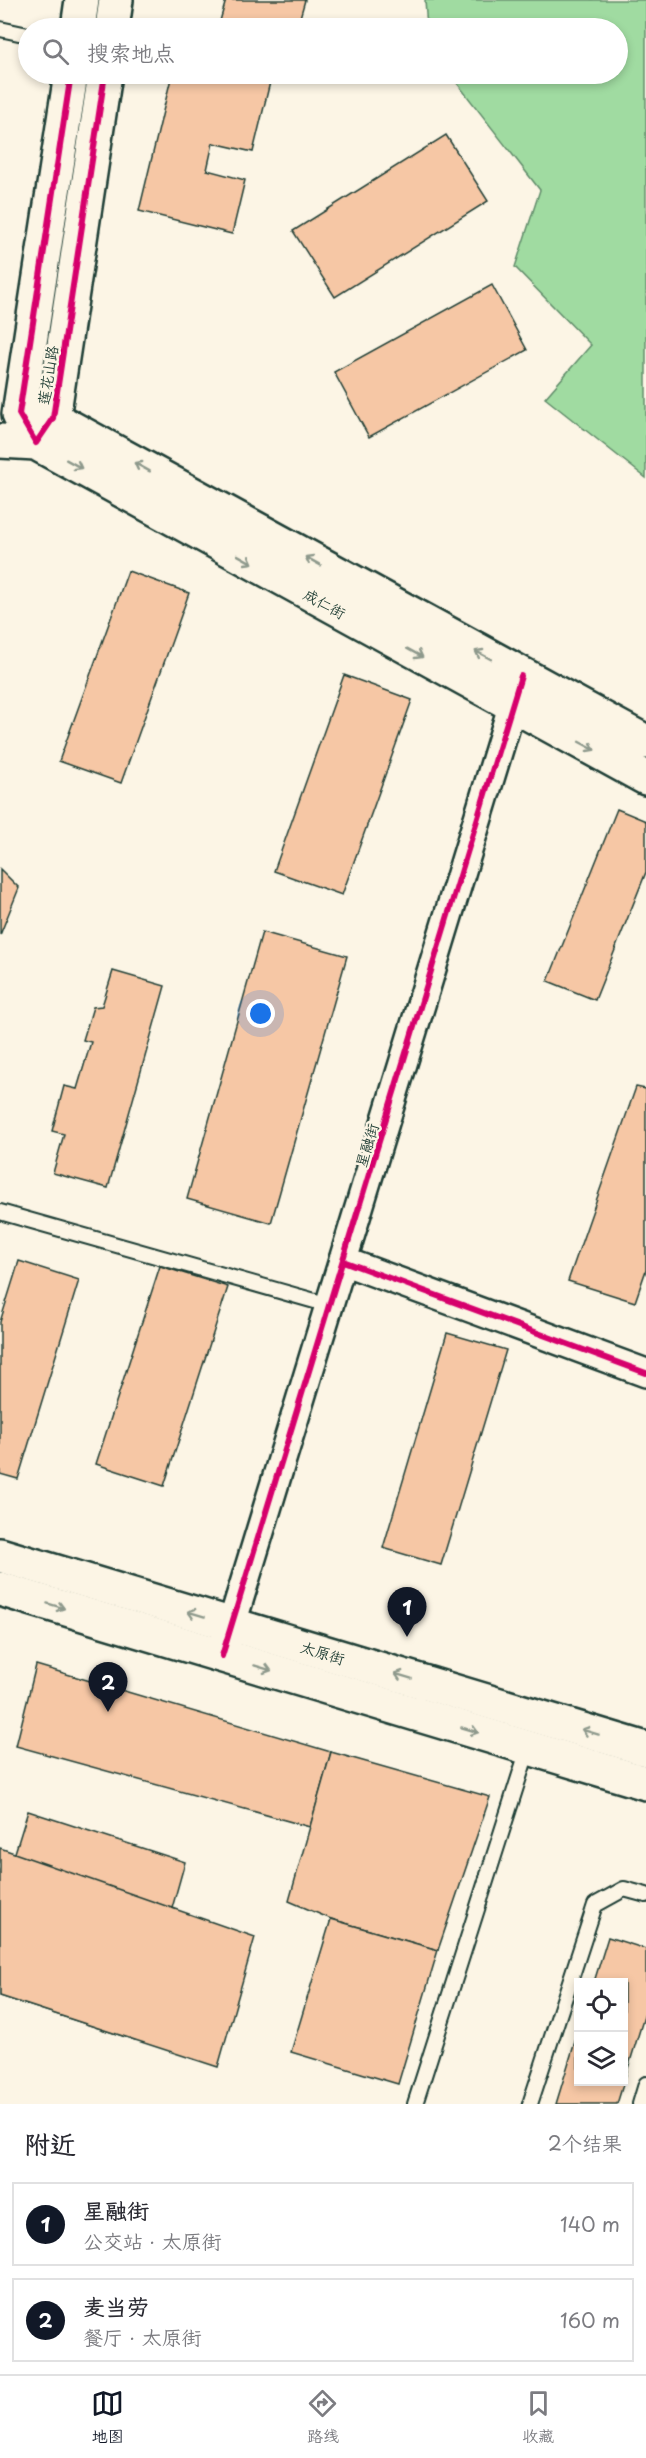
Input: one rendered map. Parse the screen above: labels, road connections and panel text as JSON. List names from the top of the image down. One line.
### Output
{"streets":{"street":["莲花山路","成仁街","星融街","太原街"]},"crossings":[["莲花山路","成仁街"],["成仁街","星融街"],["星融街","太原街"]],"page":{"search":"搜索地点","pins":["1","2"],"heading":["附近","2个结果"],"list":[{"mark":"1","name":"星融街","note":"公交站 · 太原街","value":"140 m"},{"mark":"2","name":"麦当劳","note":"餐厅 · 太原街","value":"160 m"}],"nav":["地图","路线","收藏"]}}
